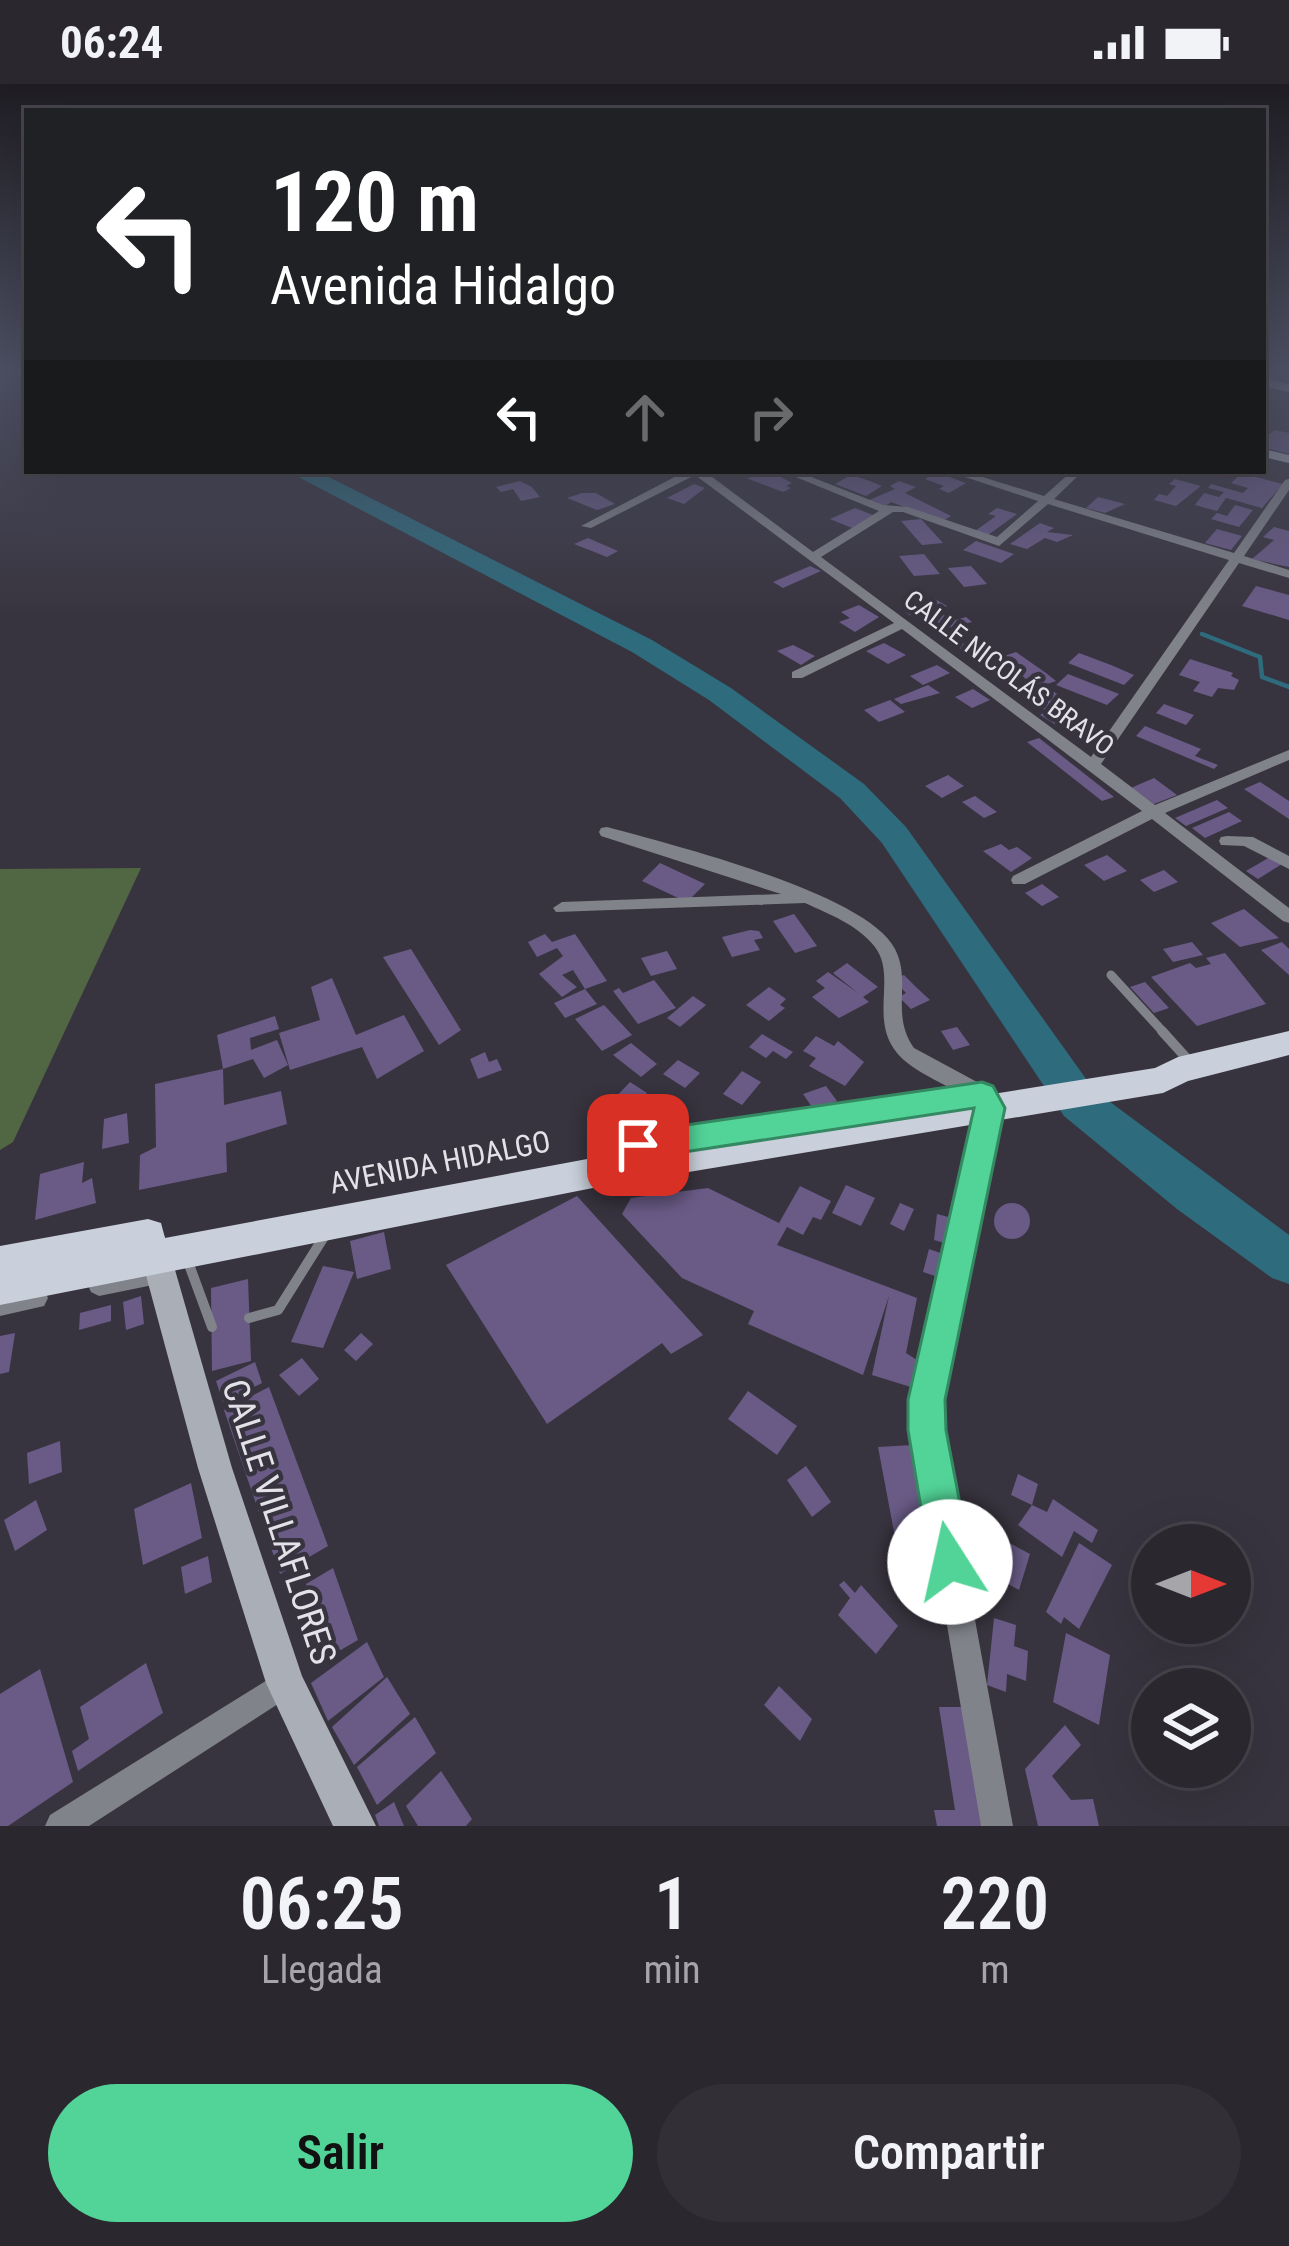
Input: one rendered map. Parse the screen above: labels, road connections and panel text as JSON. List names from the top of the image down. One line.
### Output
{"streets":{"main road":["AVENIDA HIDALGO"],"street":["CALLE NICOLÁS BRAVO","CALLE VILLAFLORES"]},"crossings":[["AVENIDA HIDALGO","CALLE VILLAFLORES"]],"north":"right","page":{"status":"06:24","turn":["120 m","Avenida Hidalgo"],"eta":["06:25","Llegada","1","min","220","m"],"buttons":["Salir","Compartir"]}}
